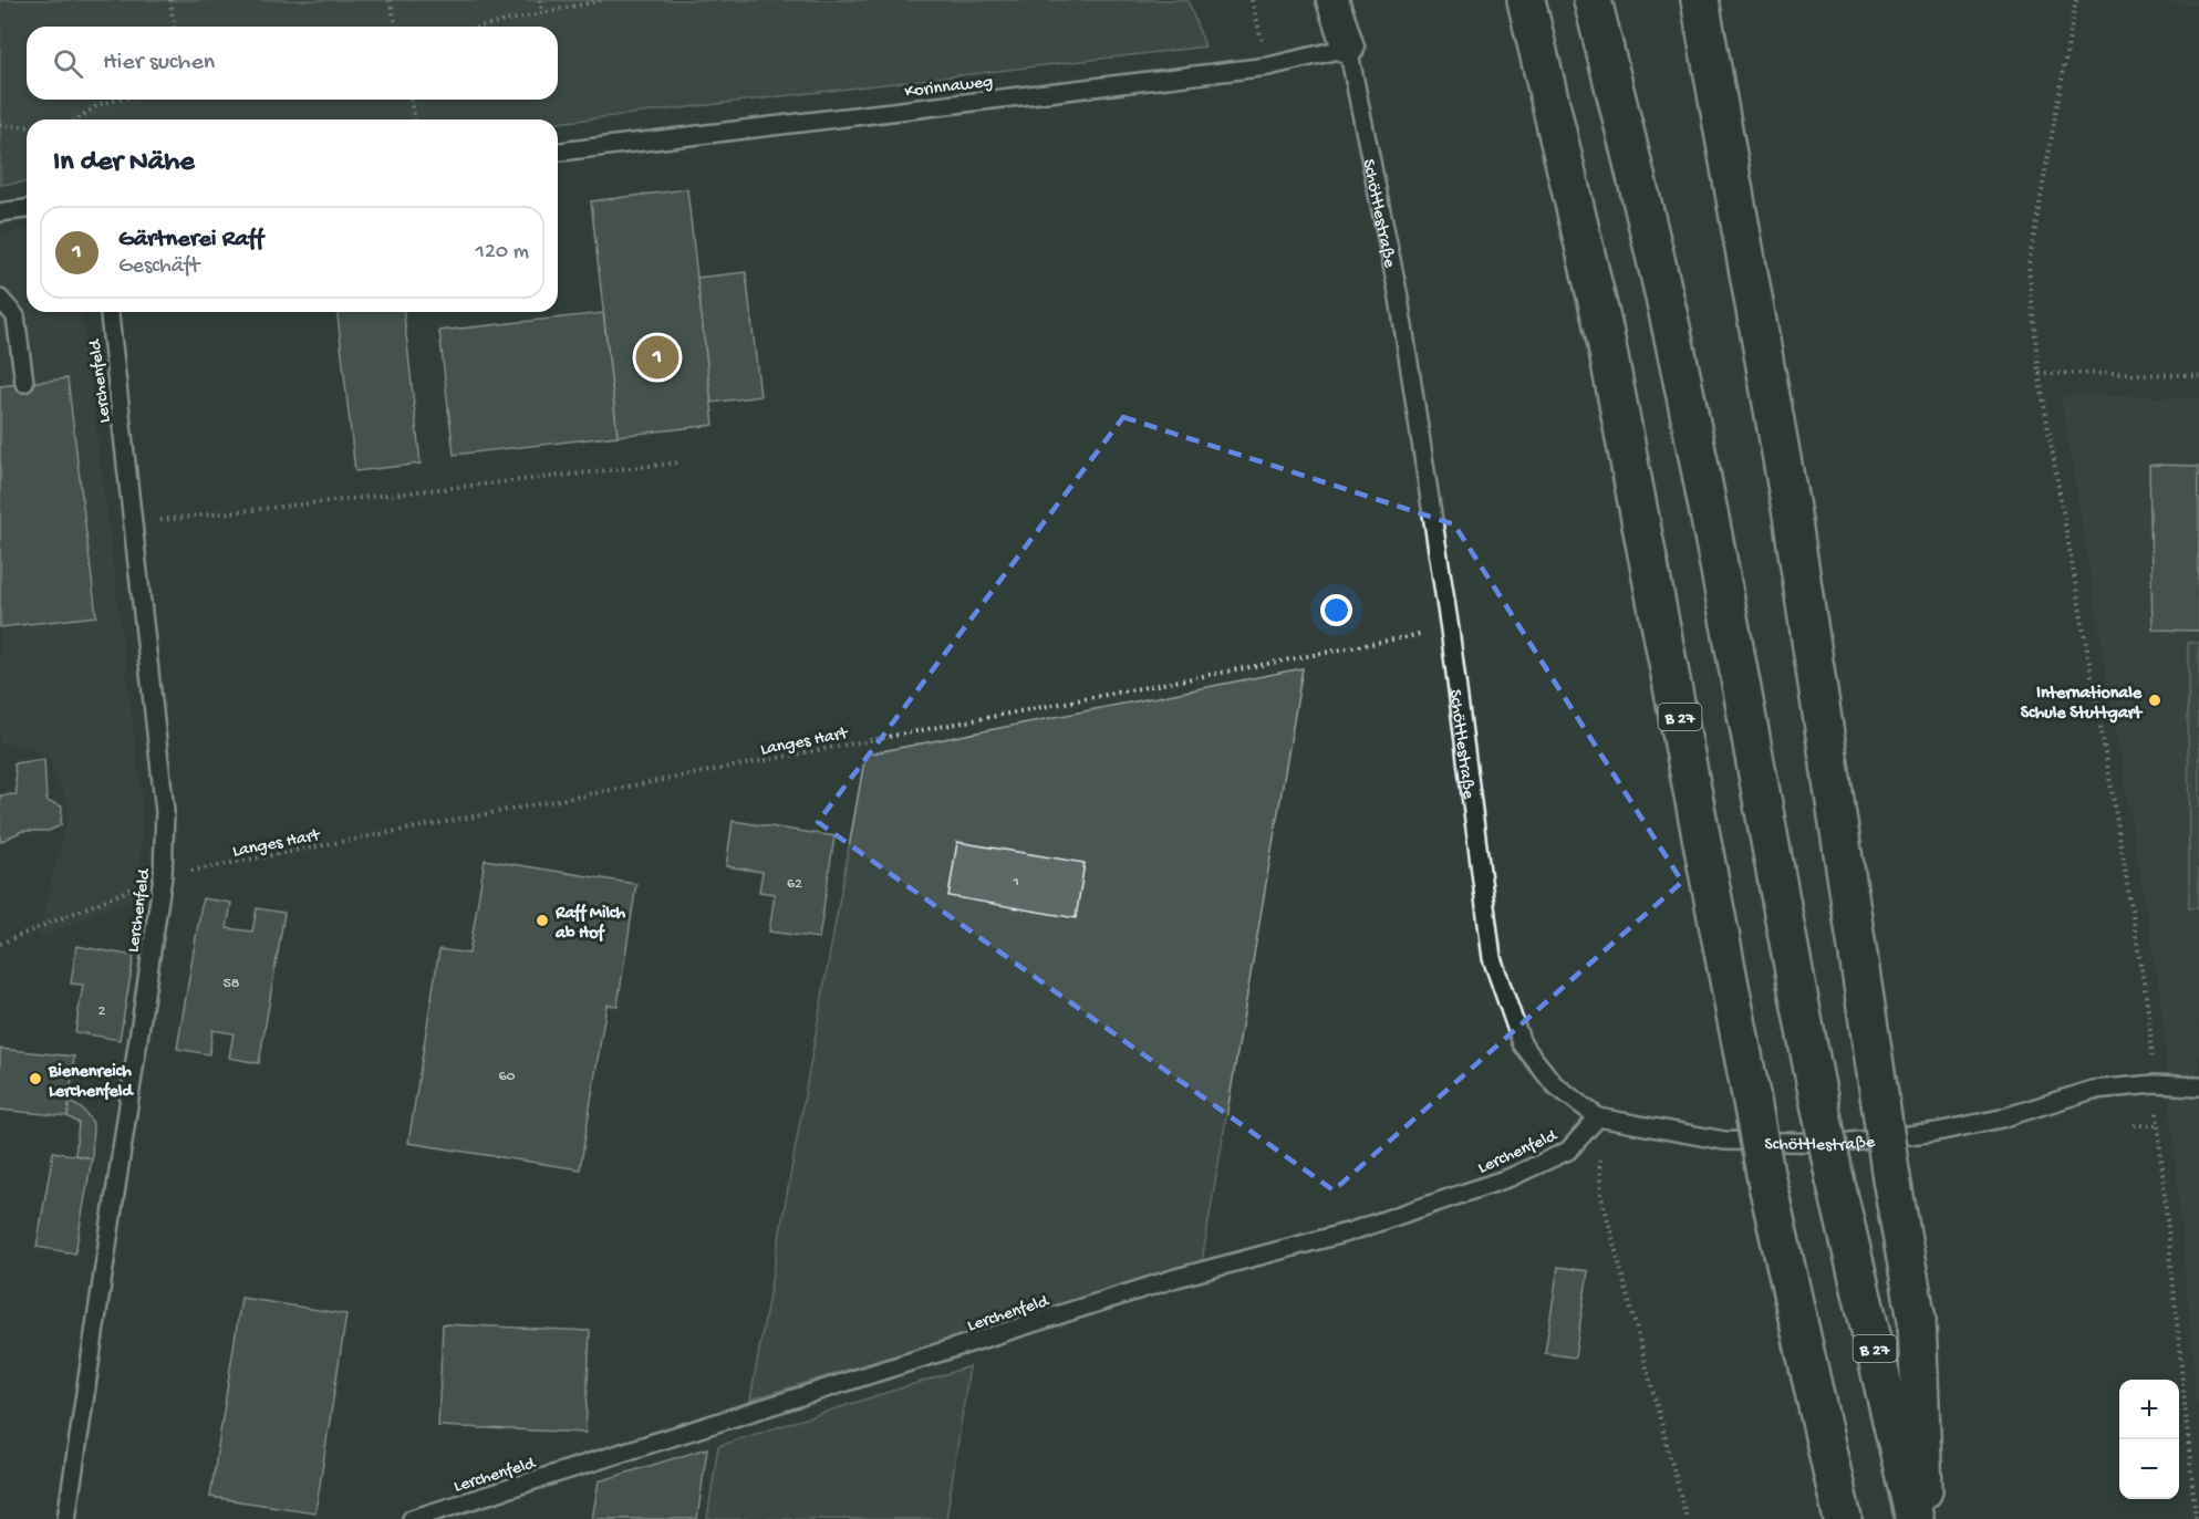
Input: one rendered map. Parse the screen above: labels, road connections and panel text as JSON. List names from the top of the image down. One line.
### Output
{"streets":{"highway":["B 27"],"street":["Schöttlestraße"],"lane":["Korinnaweg","Lerchenfeld"],"path":["Langes Hart"]},"crossings":[["Korinnaweg","Schöttlestraße"],["Schöttlestraße","Lerchenfeld"],["Schöttlestraße","Langes Hart"],["Lerchenfeld","Langes Hart"]],"places":["Internationale Schule Stuttgart","Raff Milch ab Hof","Bienenreich Lerchenfeld"],"house_numbers":["1","62","58","2","60"],"page":{"search":"Hier suchen","heading":"In der Nähe","list":[{"mark":"1","name":"Gärtnerei Raff","note":"Geschäft","value":"120 m"}],"pins":"1","map_buttons":["+","−"]}}
